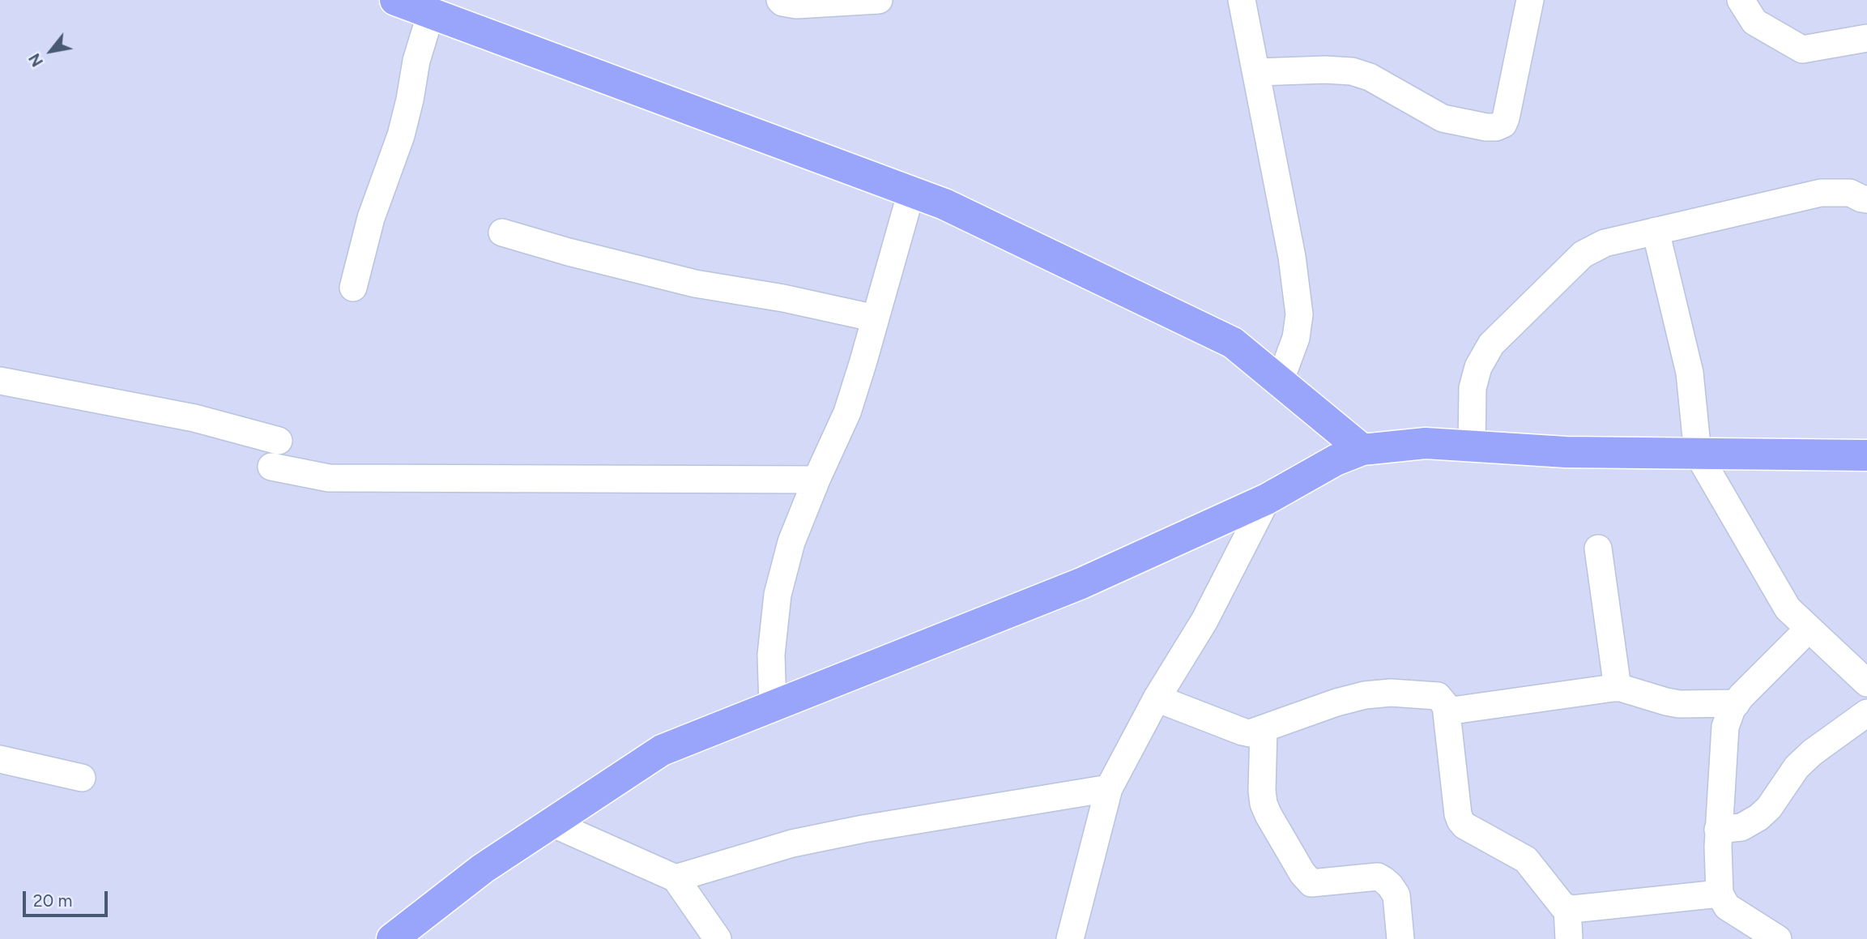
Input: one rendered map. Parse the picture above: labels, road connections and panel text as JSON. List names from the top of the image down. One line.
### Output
{"scale_bar":"20 m","north":"bottom left"}
